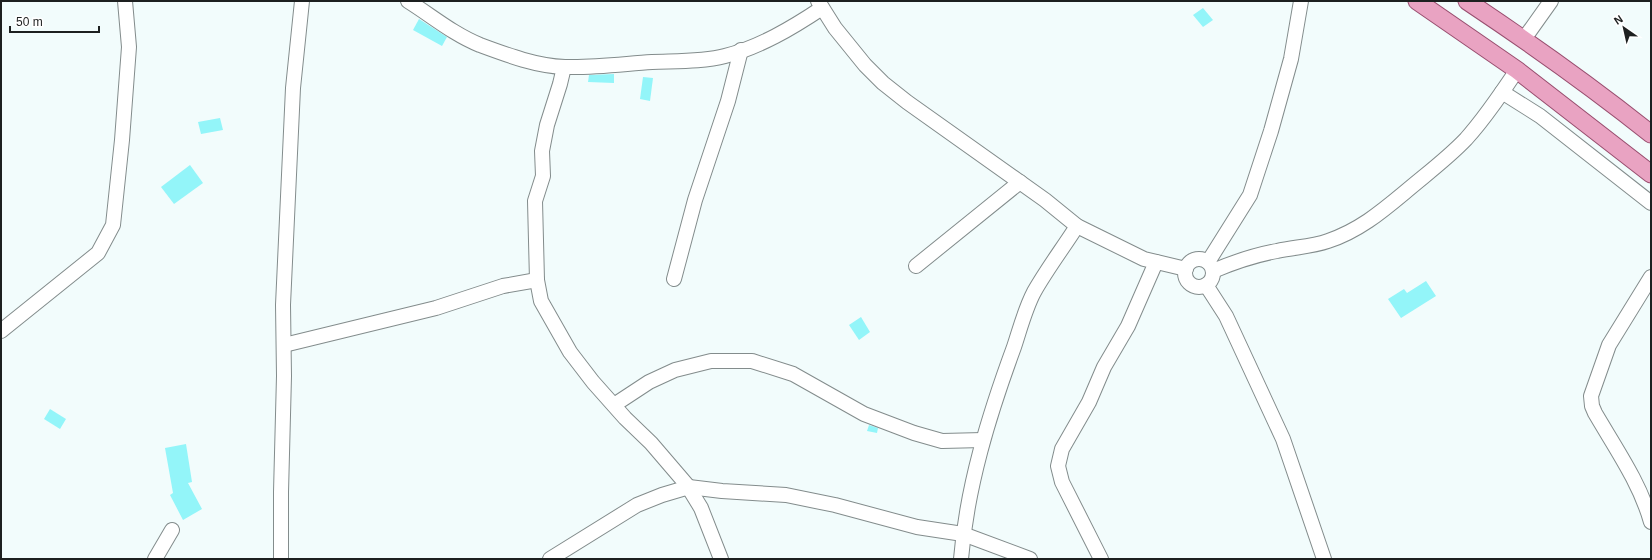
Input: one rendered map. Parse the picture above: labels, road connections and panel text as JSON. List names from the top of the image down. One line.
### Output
{"scale_bar":"50 m","north":"top left"}
